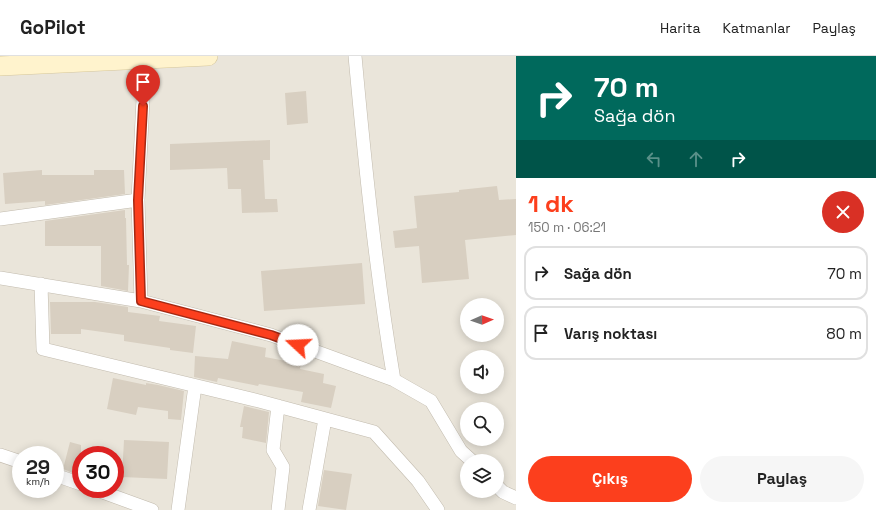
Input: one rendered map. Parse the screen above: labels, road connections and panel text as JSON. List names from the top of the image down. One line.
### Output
{"north":"right","page":{"header":"GoPilot","nav":["Harita","Katmanlar","Paylaş"],"turn":["70 m","Sağa dön"],"heading":["1 dk","150 m · 06:21"],"list":[{"name":"Sağa dön","value":"70 m"},{"name":"Varış noktası","value":"80 m"}],"speed":"29 km/h","limit":"30","buttons":["Çıkış","Paylaş"]}}
